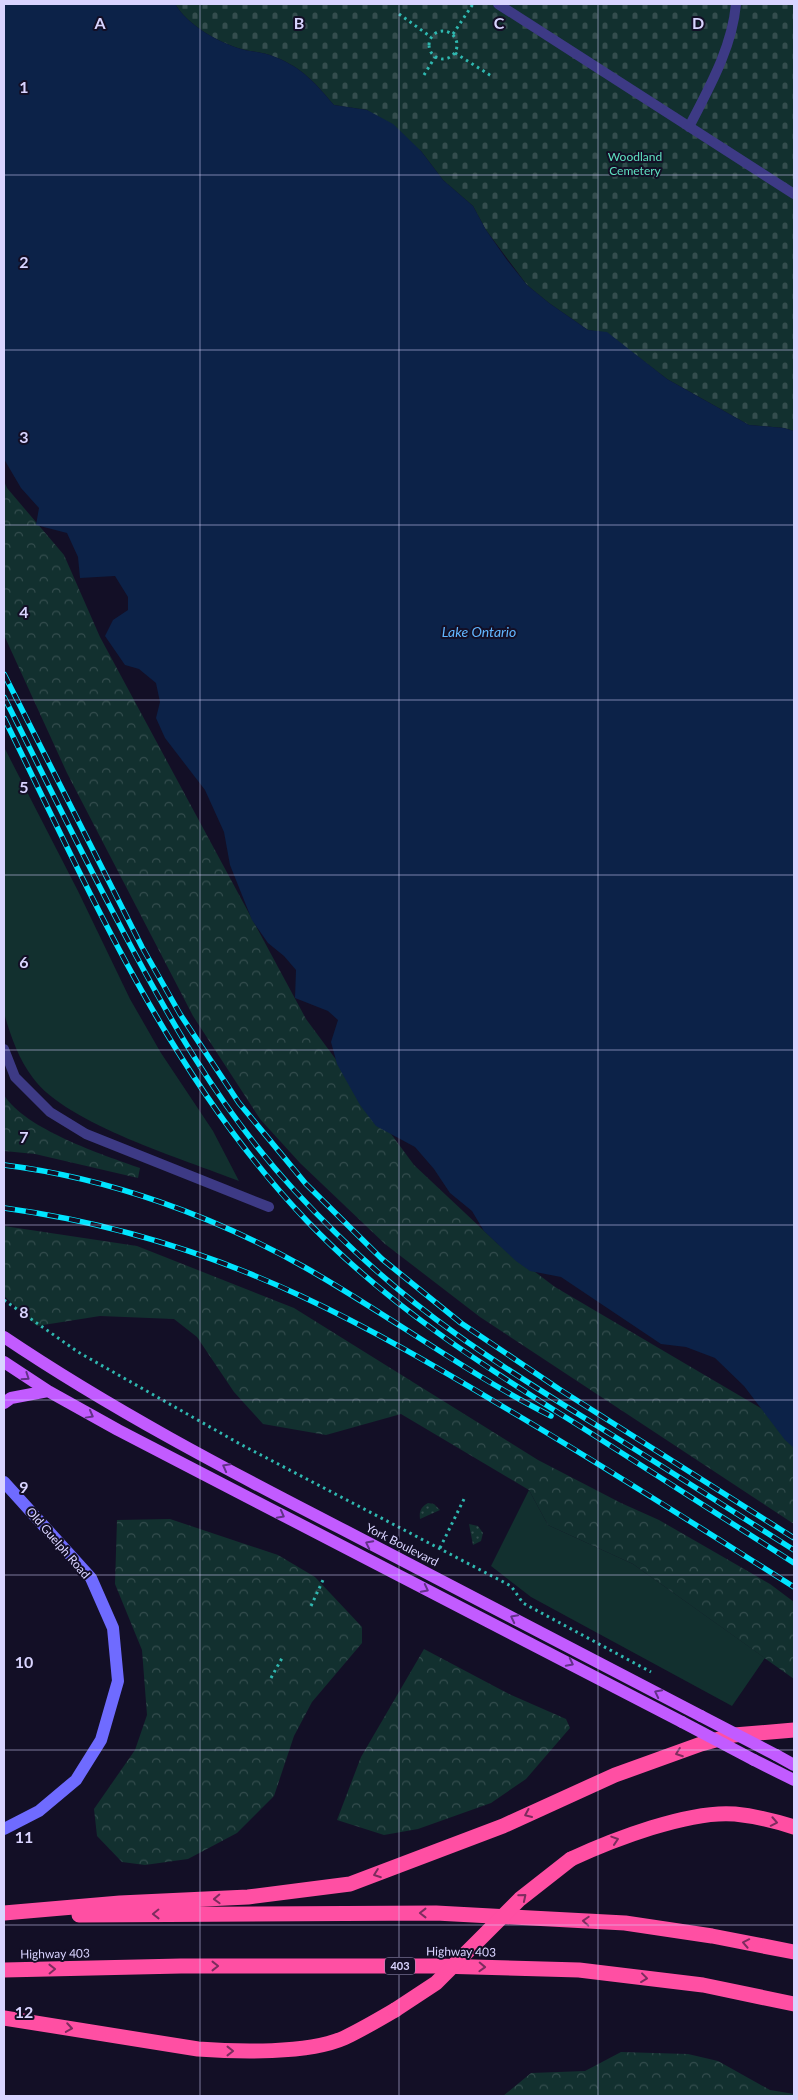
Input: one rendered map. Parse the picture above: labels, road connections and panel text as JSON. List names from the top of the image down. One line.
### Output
{"streets":{"highway":["Highway 403","403"],"main road":["York Boulevard"],"street":["Old Guelph Road"]},"water":["Lake Ontario"],"parks":["Woodland Cemetery"],"grid":{"columns":["A","B","C","D"],"rows":["1","2","3","4","5","6","7","8","9","10","11","12"]}}
